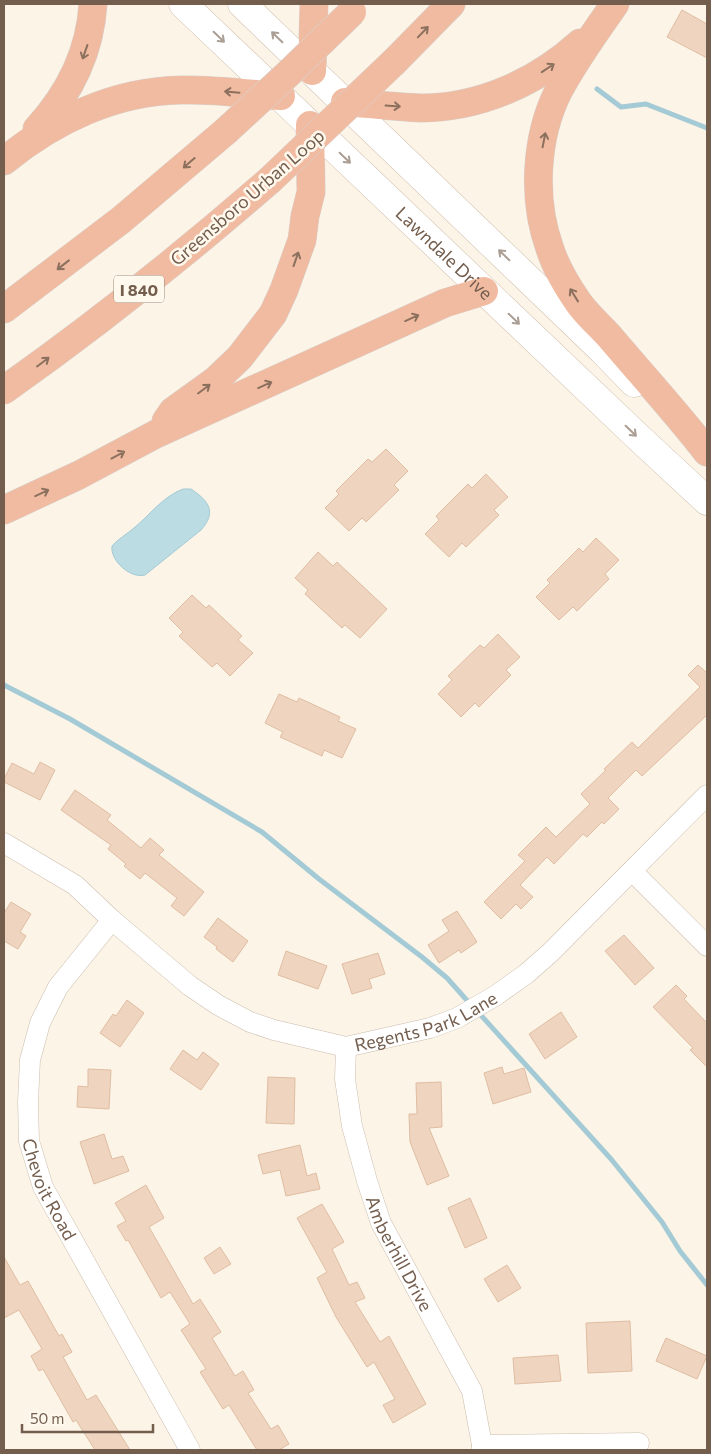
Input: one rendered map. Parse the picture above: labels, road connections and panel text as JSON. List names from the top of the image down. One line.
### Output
{"streets":{"highway":["Greensboro Urban Loop","I 840"],"main road":["Lawndale Drive"],"street":["Regents Park Lane","Chevoit Road","Amberhill Drive"]},"crossings":[["Regents Park Lane","Chevoit Road"],["Regents Park Lane","Amberhill Drive"]],"scale_bar":"50 m"}
